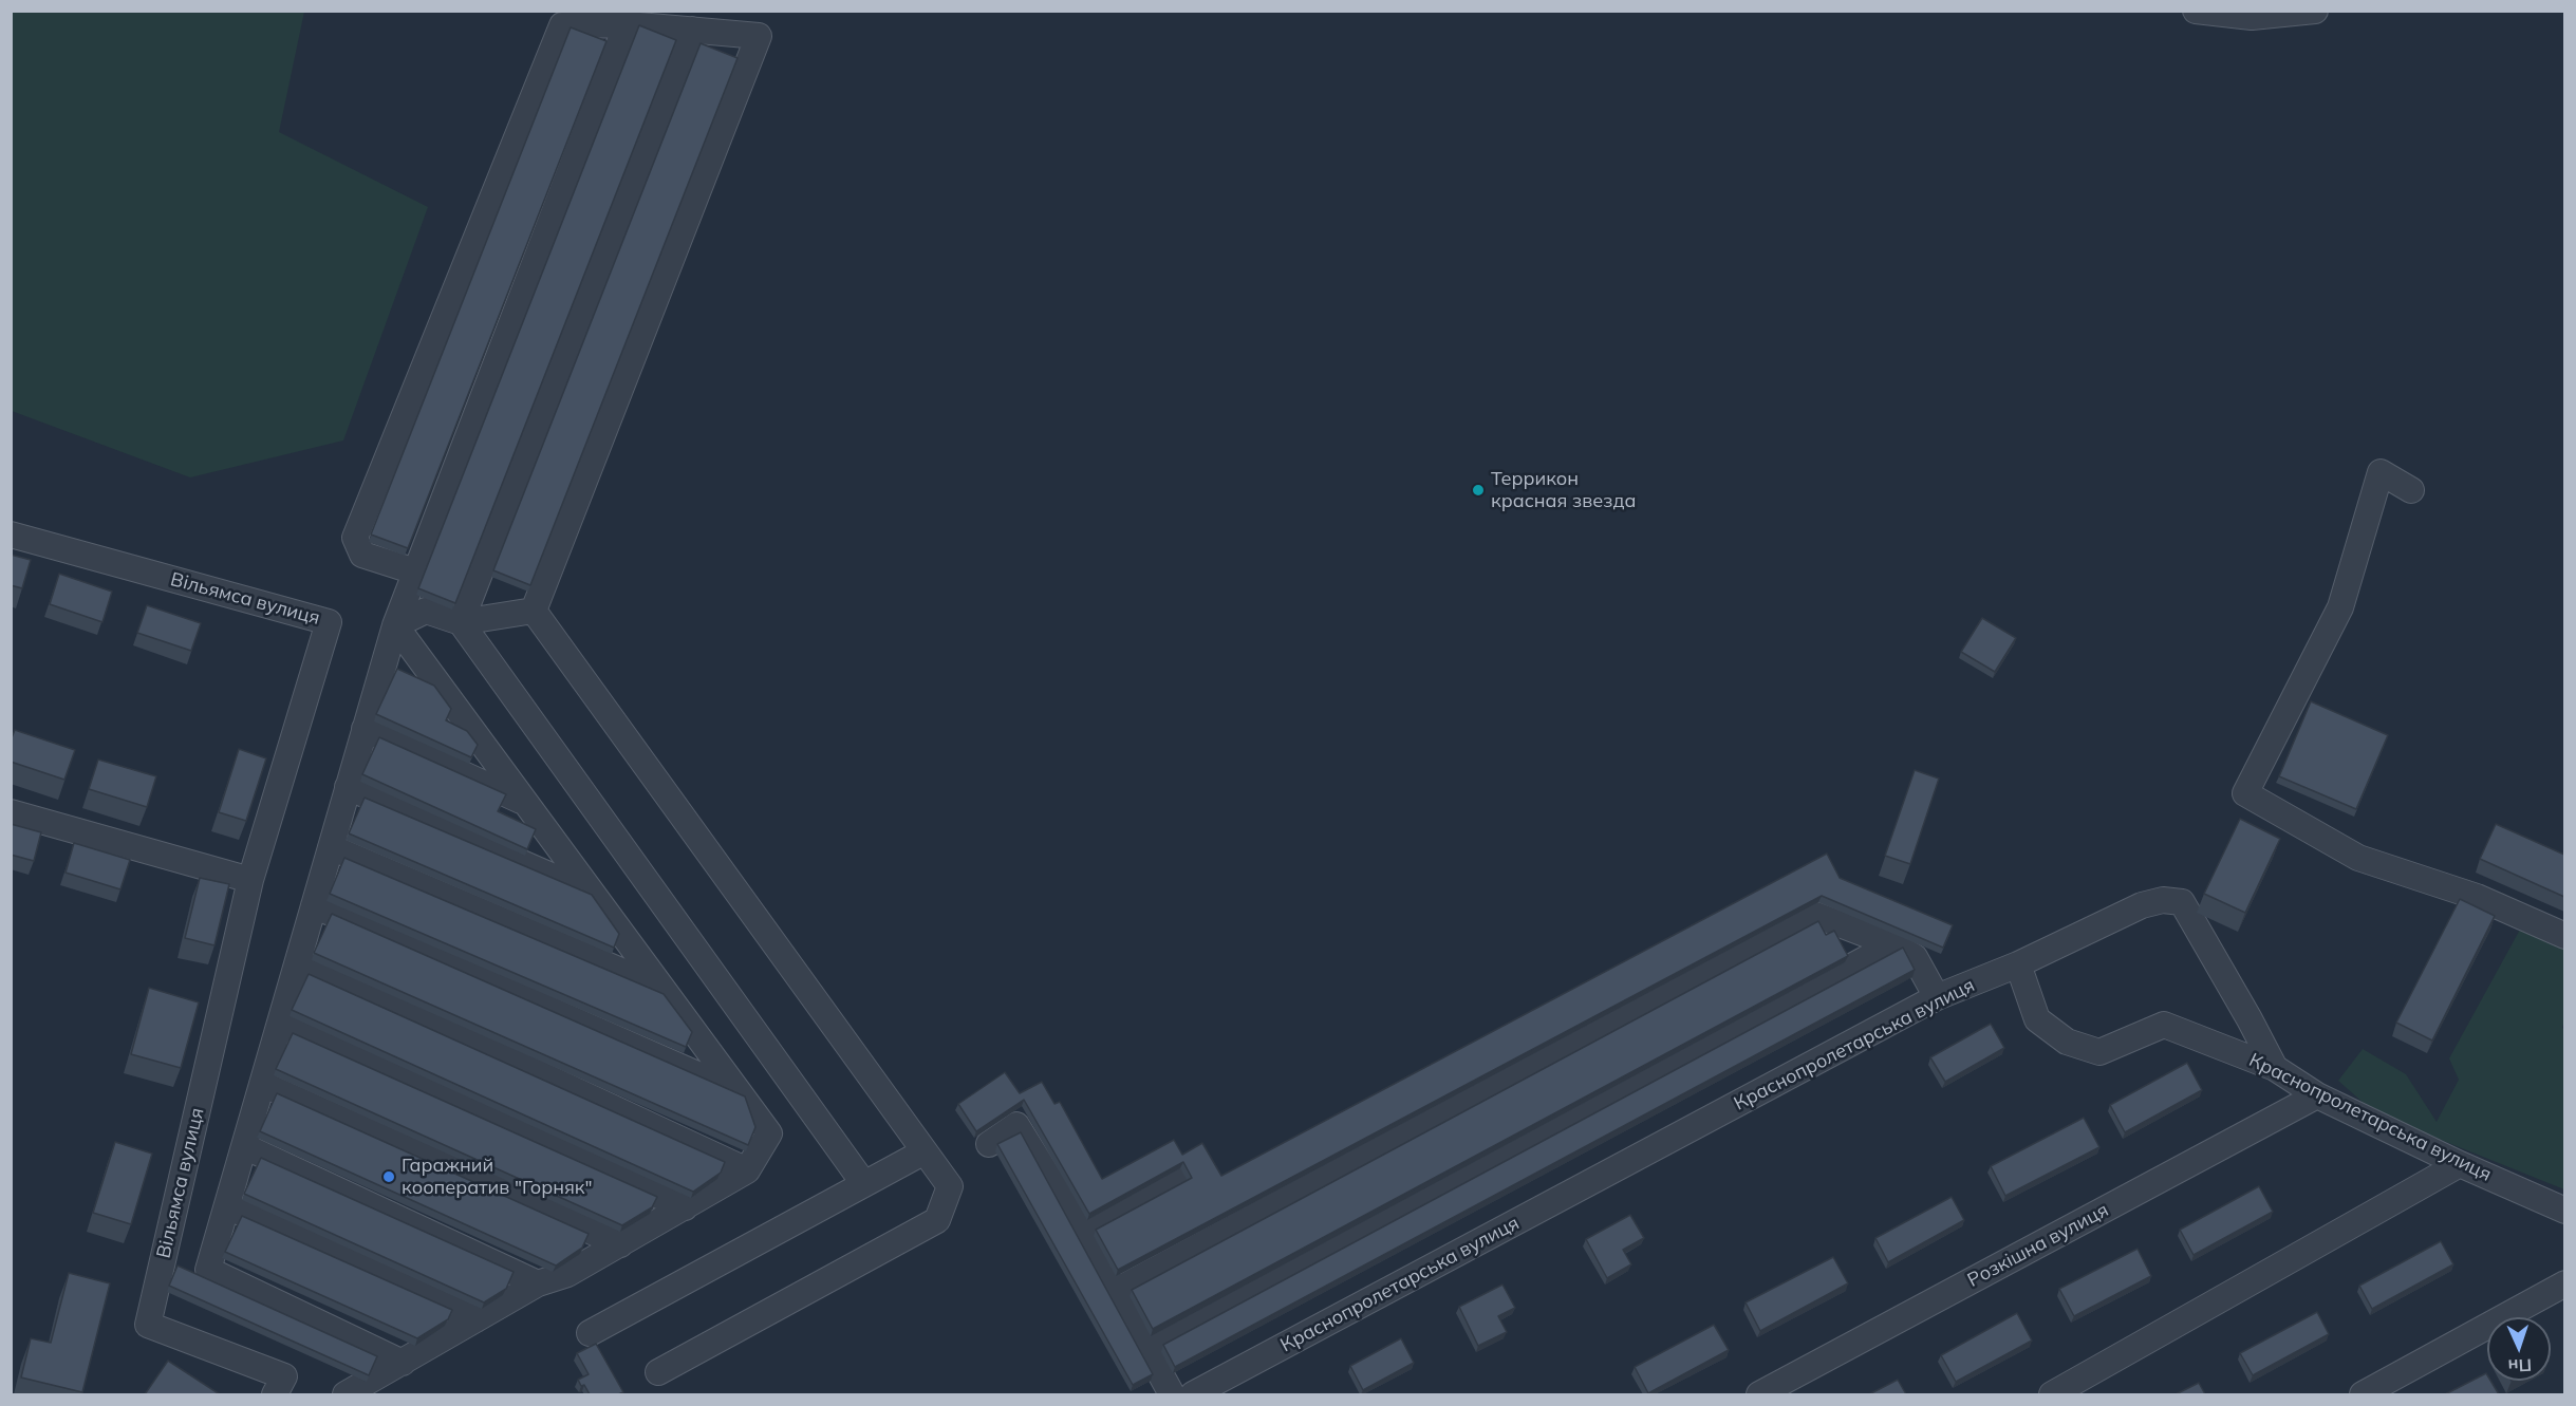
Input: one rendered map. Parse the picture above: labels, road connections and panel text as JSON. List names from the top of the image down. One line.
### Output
{"streets":{"street":["Вільямса вулиця","Краснопролетарська вулиця","Розкішна вулиця"]},"crossings":[["Краснопролетарська вулиця","Розкішна вулиця"]],"places":["Террикон красная звезда","Гаражний кооператив \"Горняк\""],"north":"bottom"}
